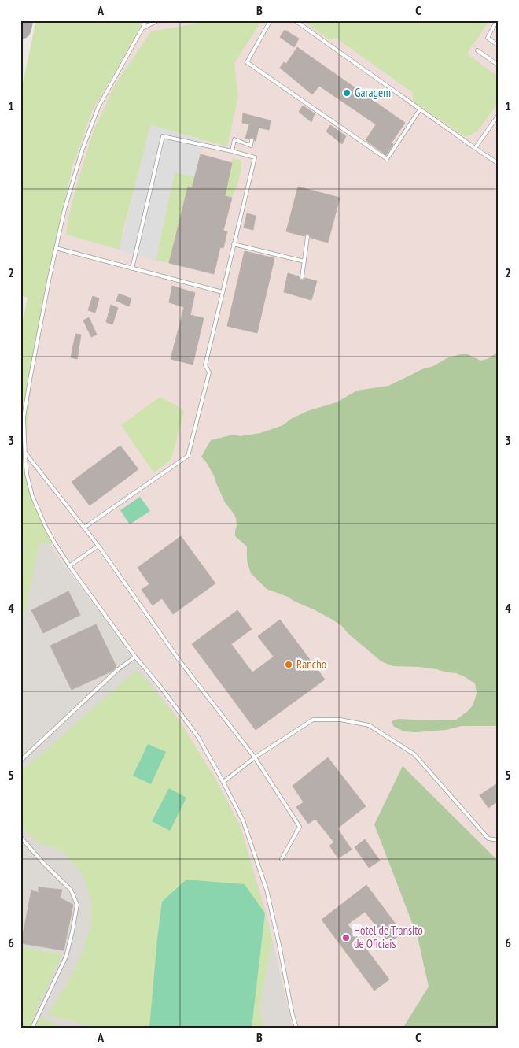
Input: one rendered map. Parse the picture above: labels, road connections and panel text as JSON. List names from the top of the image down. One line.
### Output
{"places":["Garagem","Rancho","Hotel de Transito de Oficiais"],"grid":{"columns":["A","B","C"],"rows":["1","2","3","4","5","6"]}}
